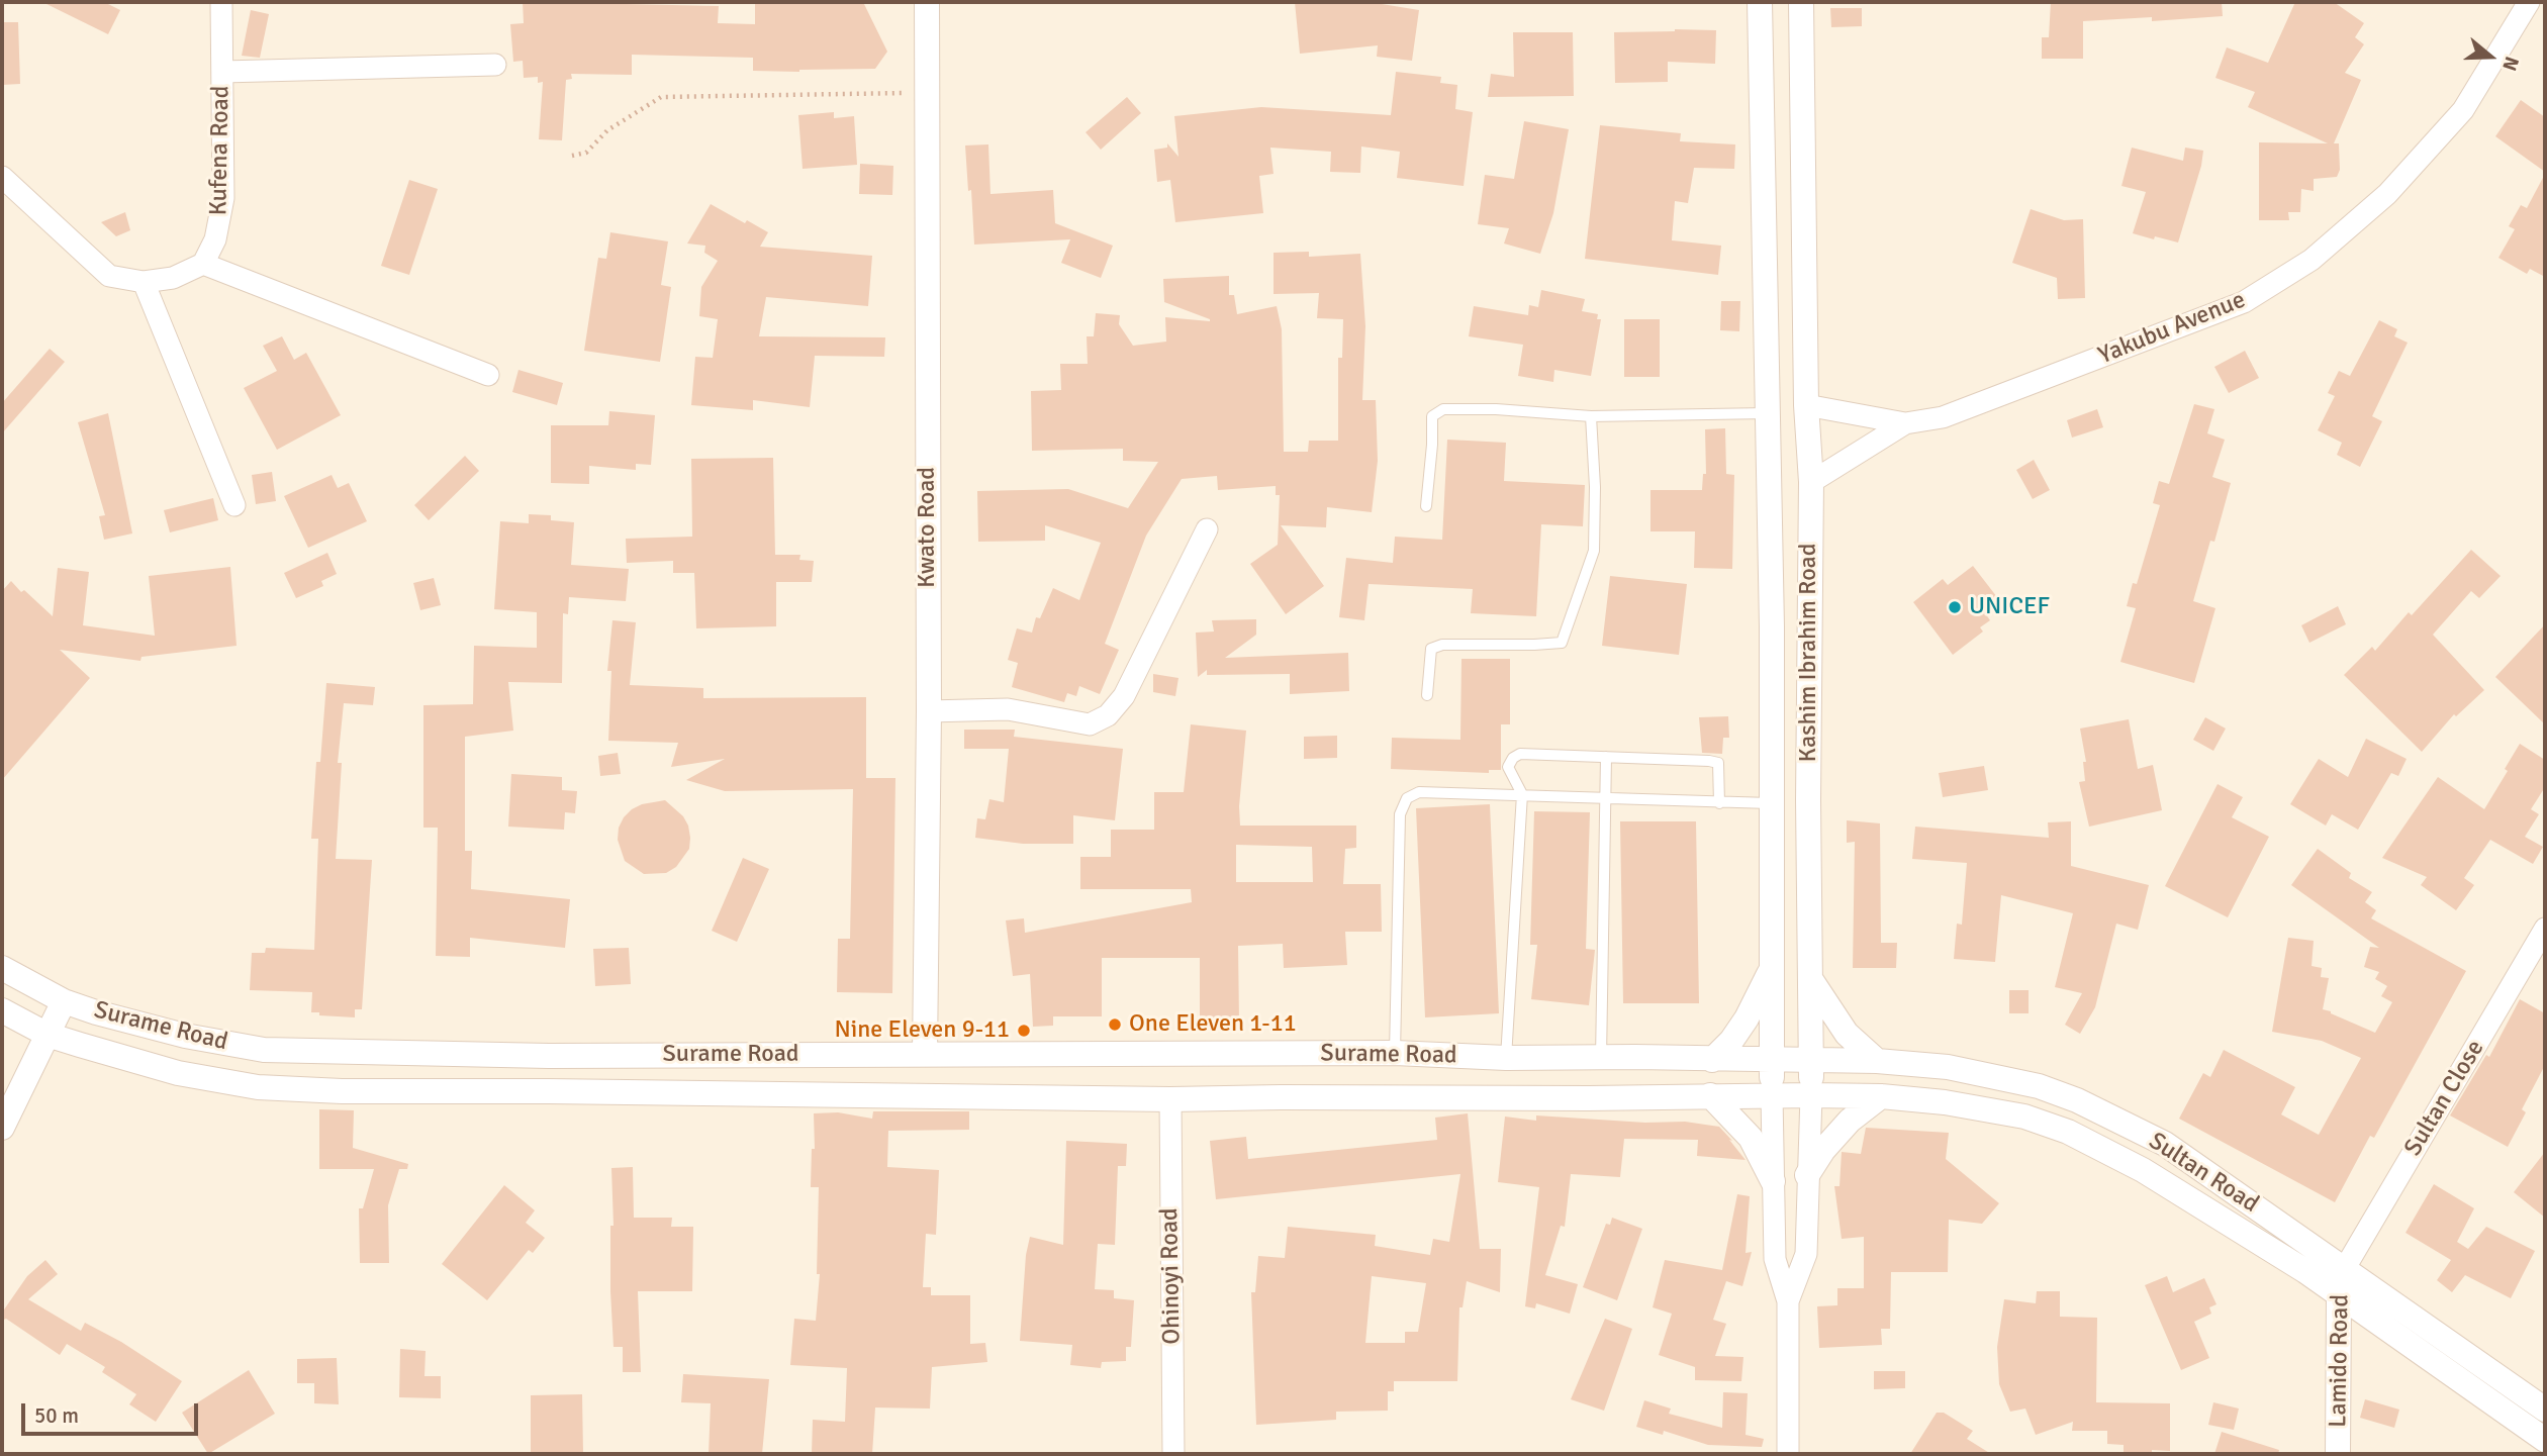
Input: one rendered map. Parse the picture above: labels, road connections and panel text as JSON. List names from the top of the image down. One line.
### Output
{"streets":{"street":["Kufena Road","Yakubu Avenue","Kwato Road","Kashim Ibrahim Road","Surame Road","Sultan Close","Sultan Road","Ohinoyi Road","Lamido Road"]},"crossings":[["Yakubu Avenue","Kashim Ibrahim Road"],["Kwato Road","Surame Road"],["Kashim Ibrahim Road","Surame Road"],["Kashim Ibrahim Road","Sultan Road"],["Surame Road","Sultan Road"],["Surame Road","Ohinoyi Road"],["Sultan Close","Sultan Road"],["Sultan Close","Lamido Road"],["Sultan Road","Lamido Road"]],"places":["UNICEF","One Eleven 1-11","Nine Eleven 9-11"],"scale_bar":"50 m","north":"right"}
